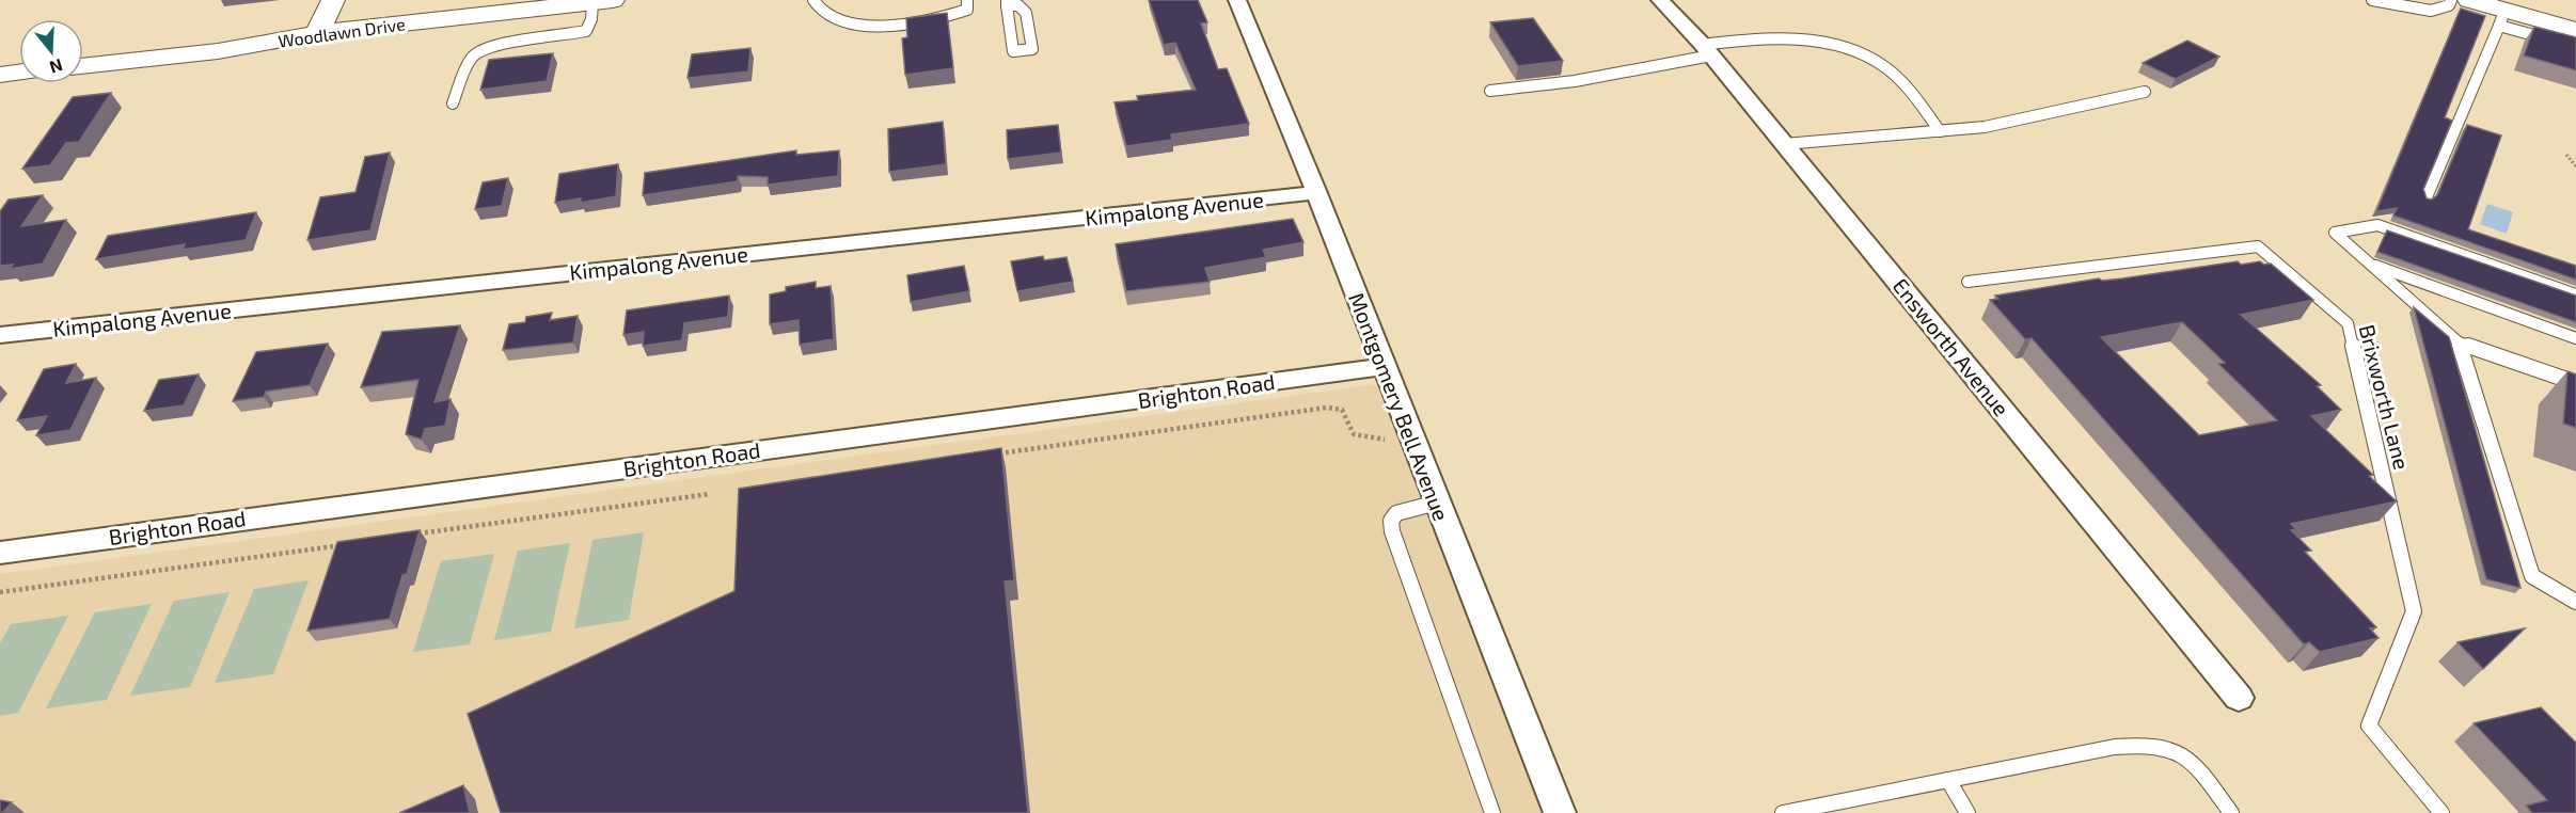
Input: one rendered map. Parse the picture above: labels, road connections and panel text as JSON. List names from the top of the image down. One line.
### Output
{"streets":{"main road":["Woodlawn Drive"],"street":["Kimpalong Avenue","Ensworth Avenue","Brighton Road","Montgomery Bell Avenue"],"lane":["Brixworth Lane"]},"crossings":[["Kimpalong Avenue","Montgomery Bell Avenue"],["Brighton Road","Montgomery Bell Avenue"]],"north":"bottom"}
